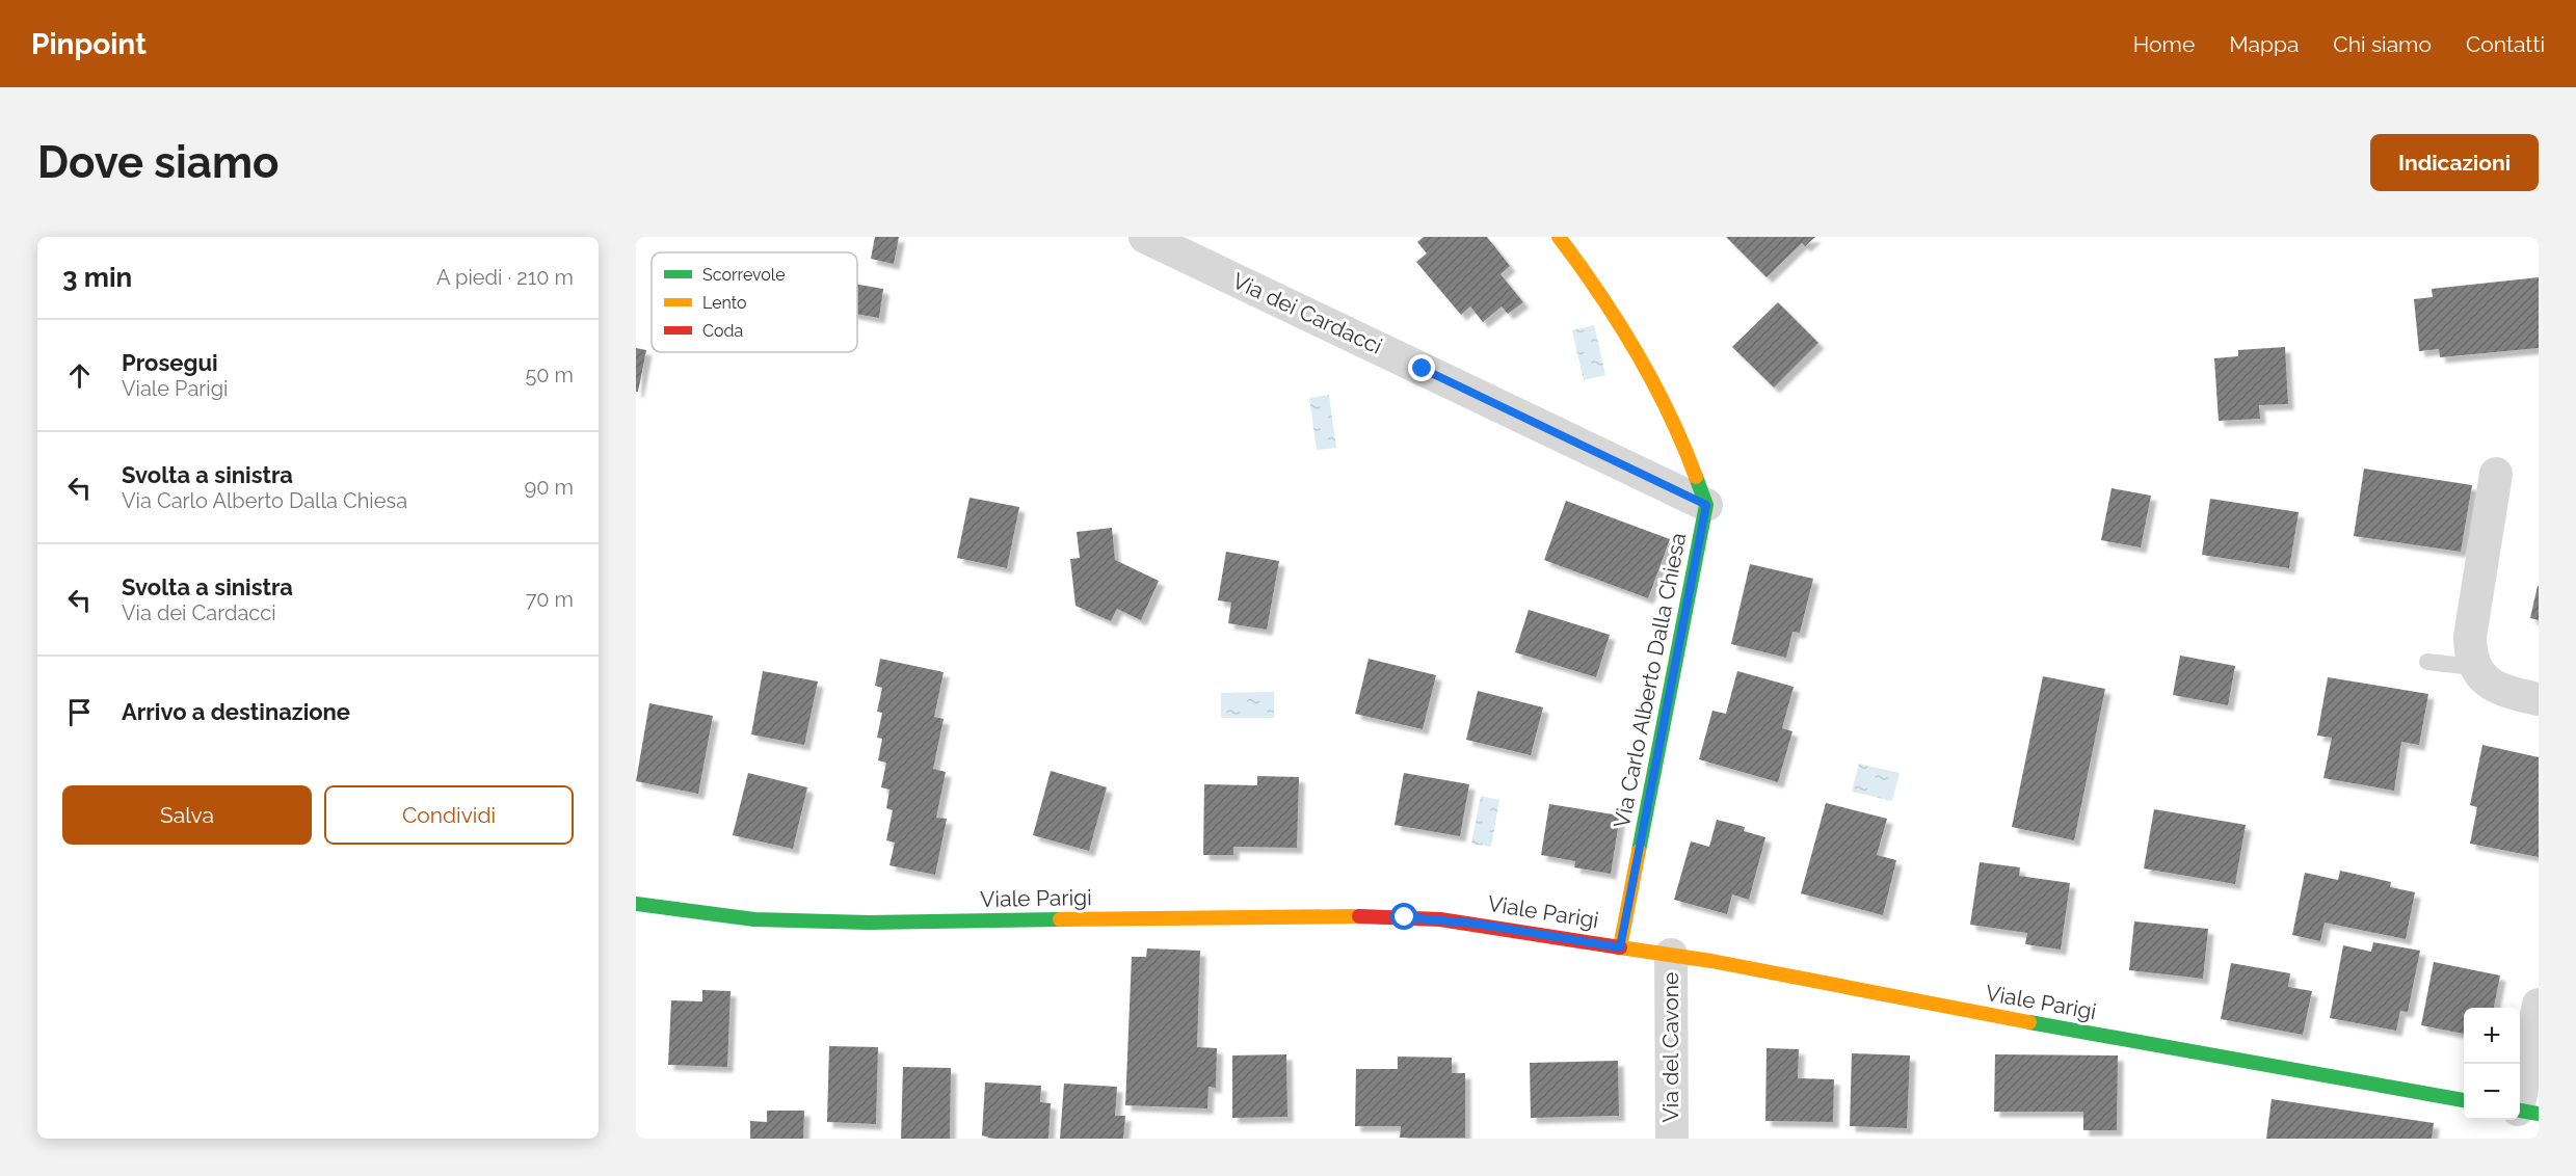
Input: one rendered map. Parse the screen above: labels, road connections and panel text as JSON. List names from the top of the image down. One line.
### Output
{"streets":{"street":["Via dei Cardacci","Via Carlo Alberto Dalla Chiesa","Viale Parigi","Via del Cavone"]},"crossings":[["Via dei Cardacci","Via Carlo Alberto Dalla Chiesa"],["Via Carlo Alberto Dalla Chiesa","Viale Parigi"],["Viale Parigi","Via del Cavone"]],"legend":["Scorrevole","Lento","Coda"],"page":{"header":"Pinpoint","nav":["Home","Mappa","Chi siamo","Contatti"],"buttons":["Indicazioni",["Salva","Condividi"]],"title":"Dove siamo","heading":["3 min","A piedi · 210 m"],"list":[["Prosegui","Viale Parigi","50 m"],["Svolta a sinistra","Via Carlo Alberto Dalla Chiesa","90 m"],["Svolta a sinistra","Via dei Cardacci","70 m"],"Arrivo a destinazione"],"map_buttons":["+","−"]}}
